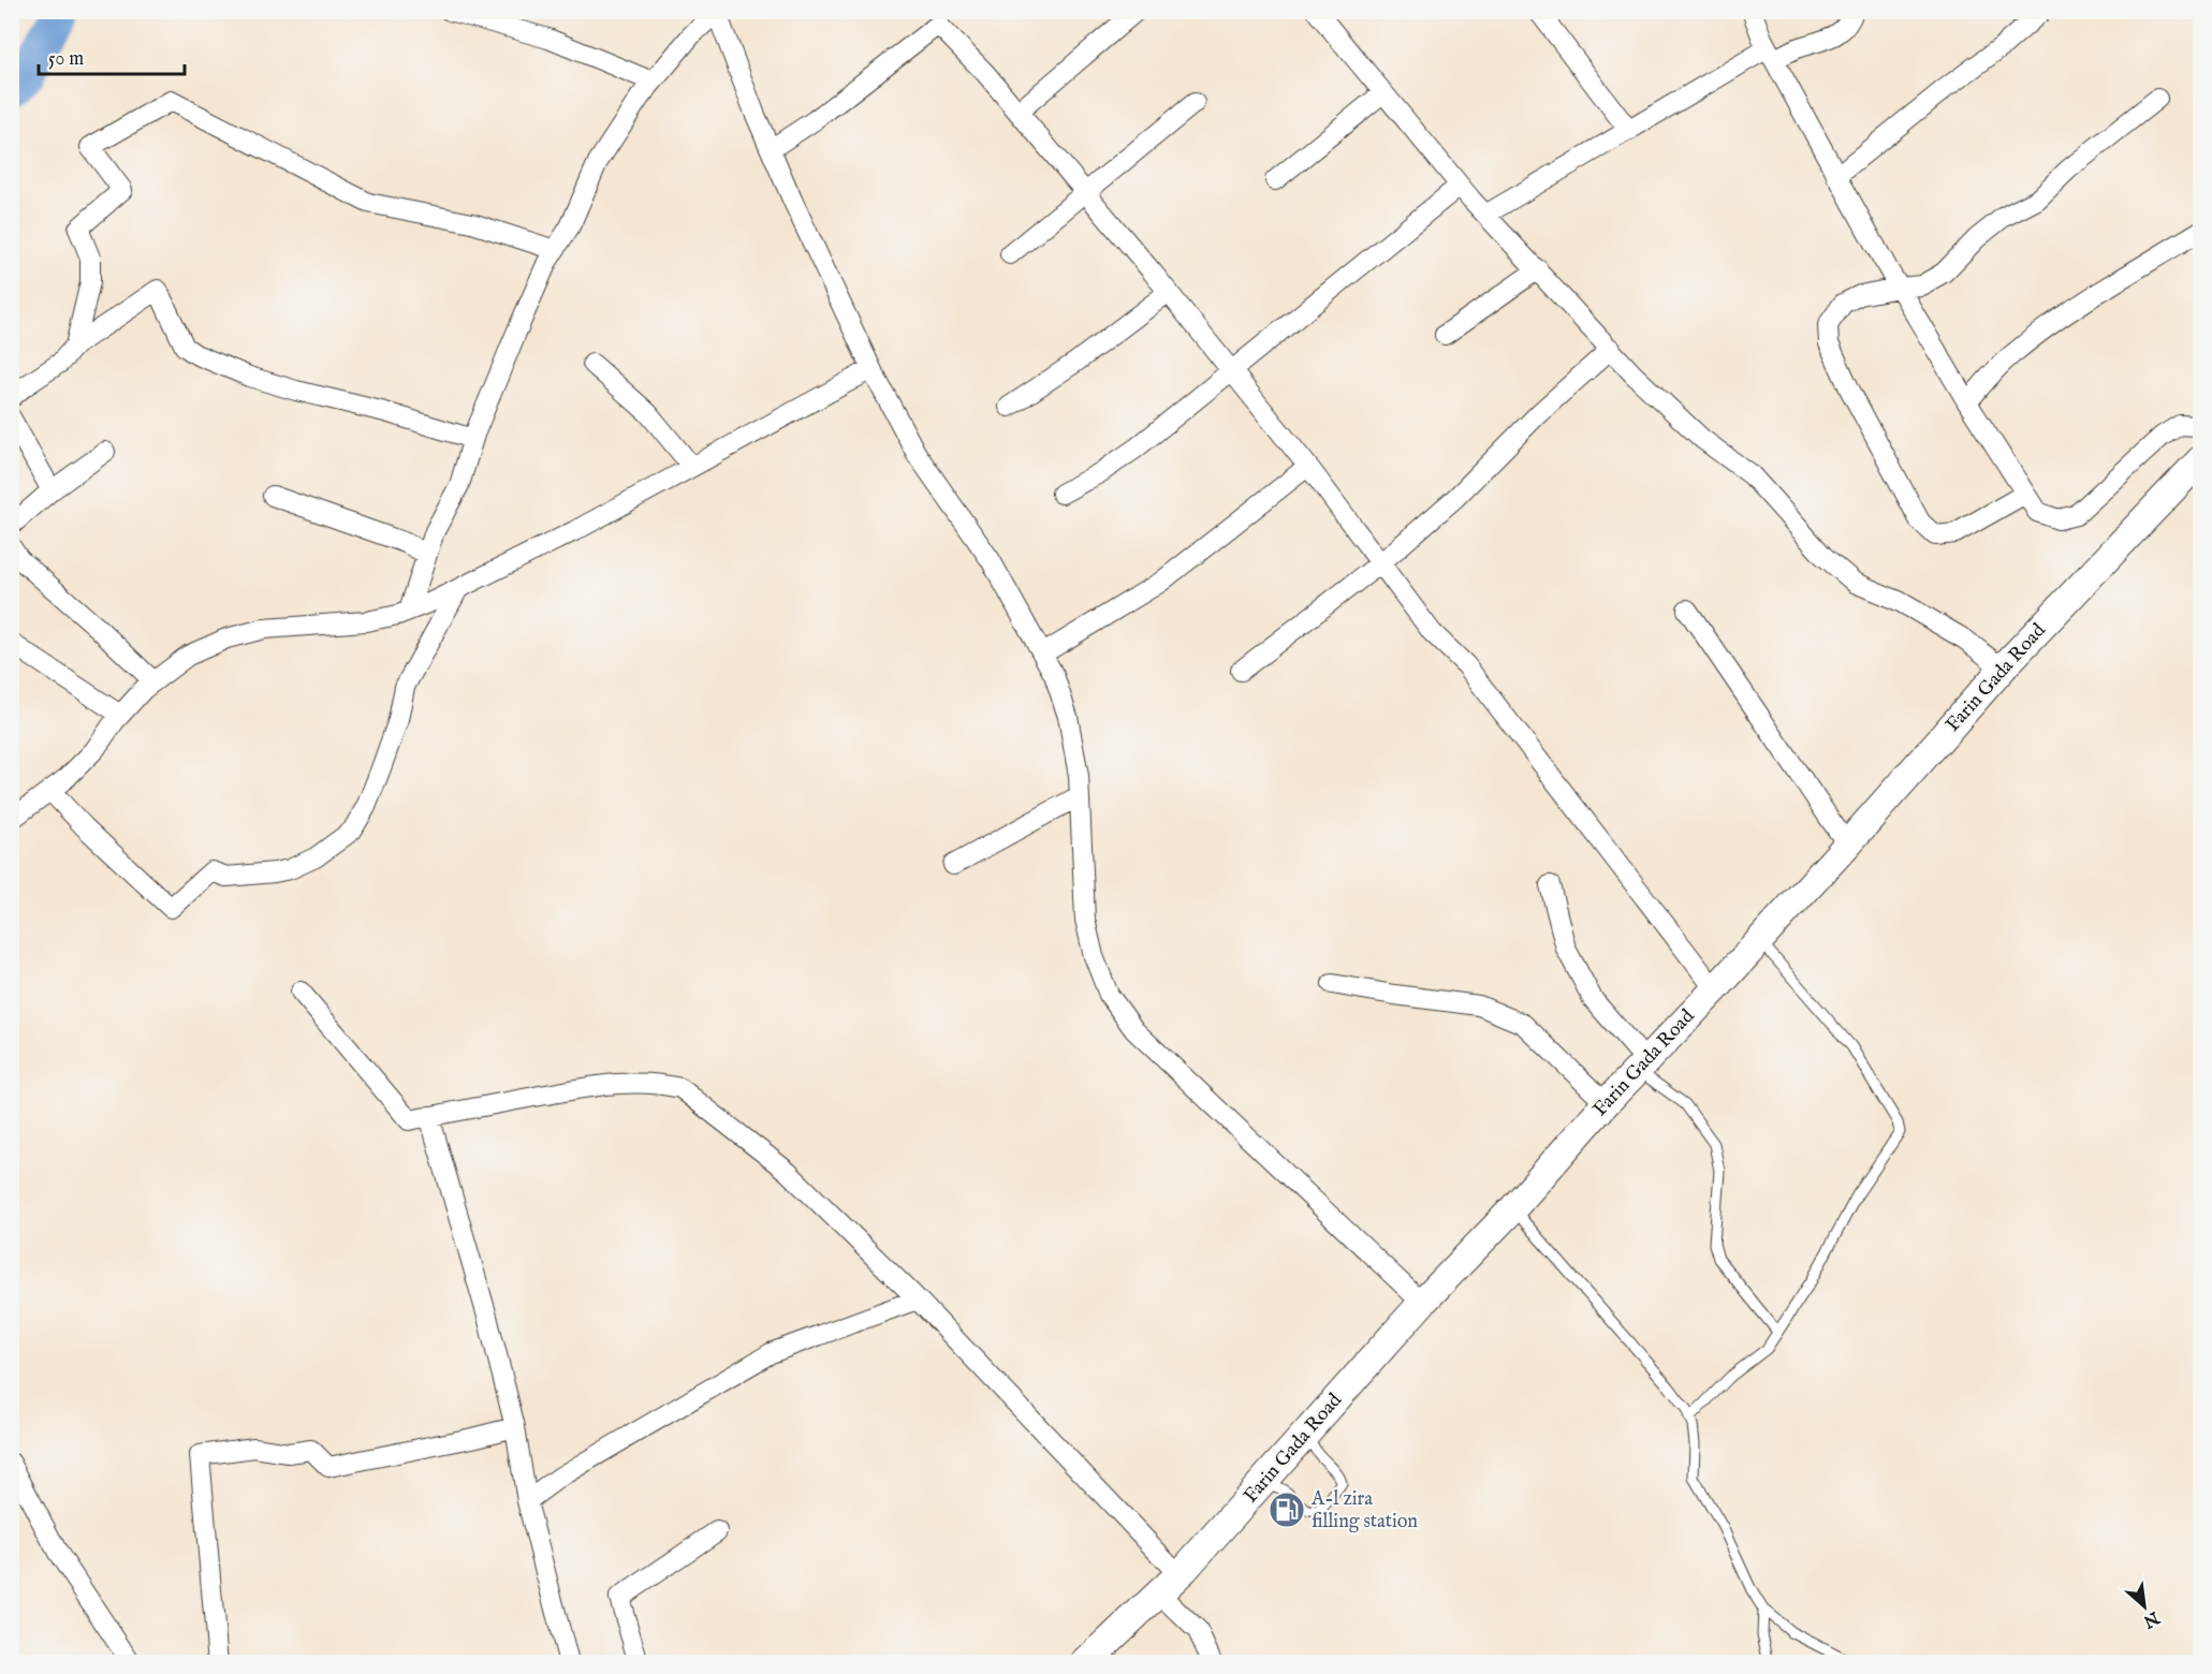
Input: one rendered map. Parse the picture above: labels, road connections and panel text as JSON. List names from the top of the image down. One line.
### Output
{"streets":{"main road":["Farin Gada Road"]},"places":{"fuel station":["A-l zira filling station"]},"scale_bar":"50 m","north":"bottom right"}
